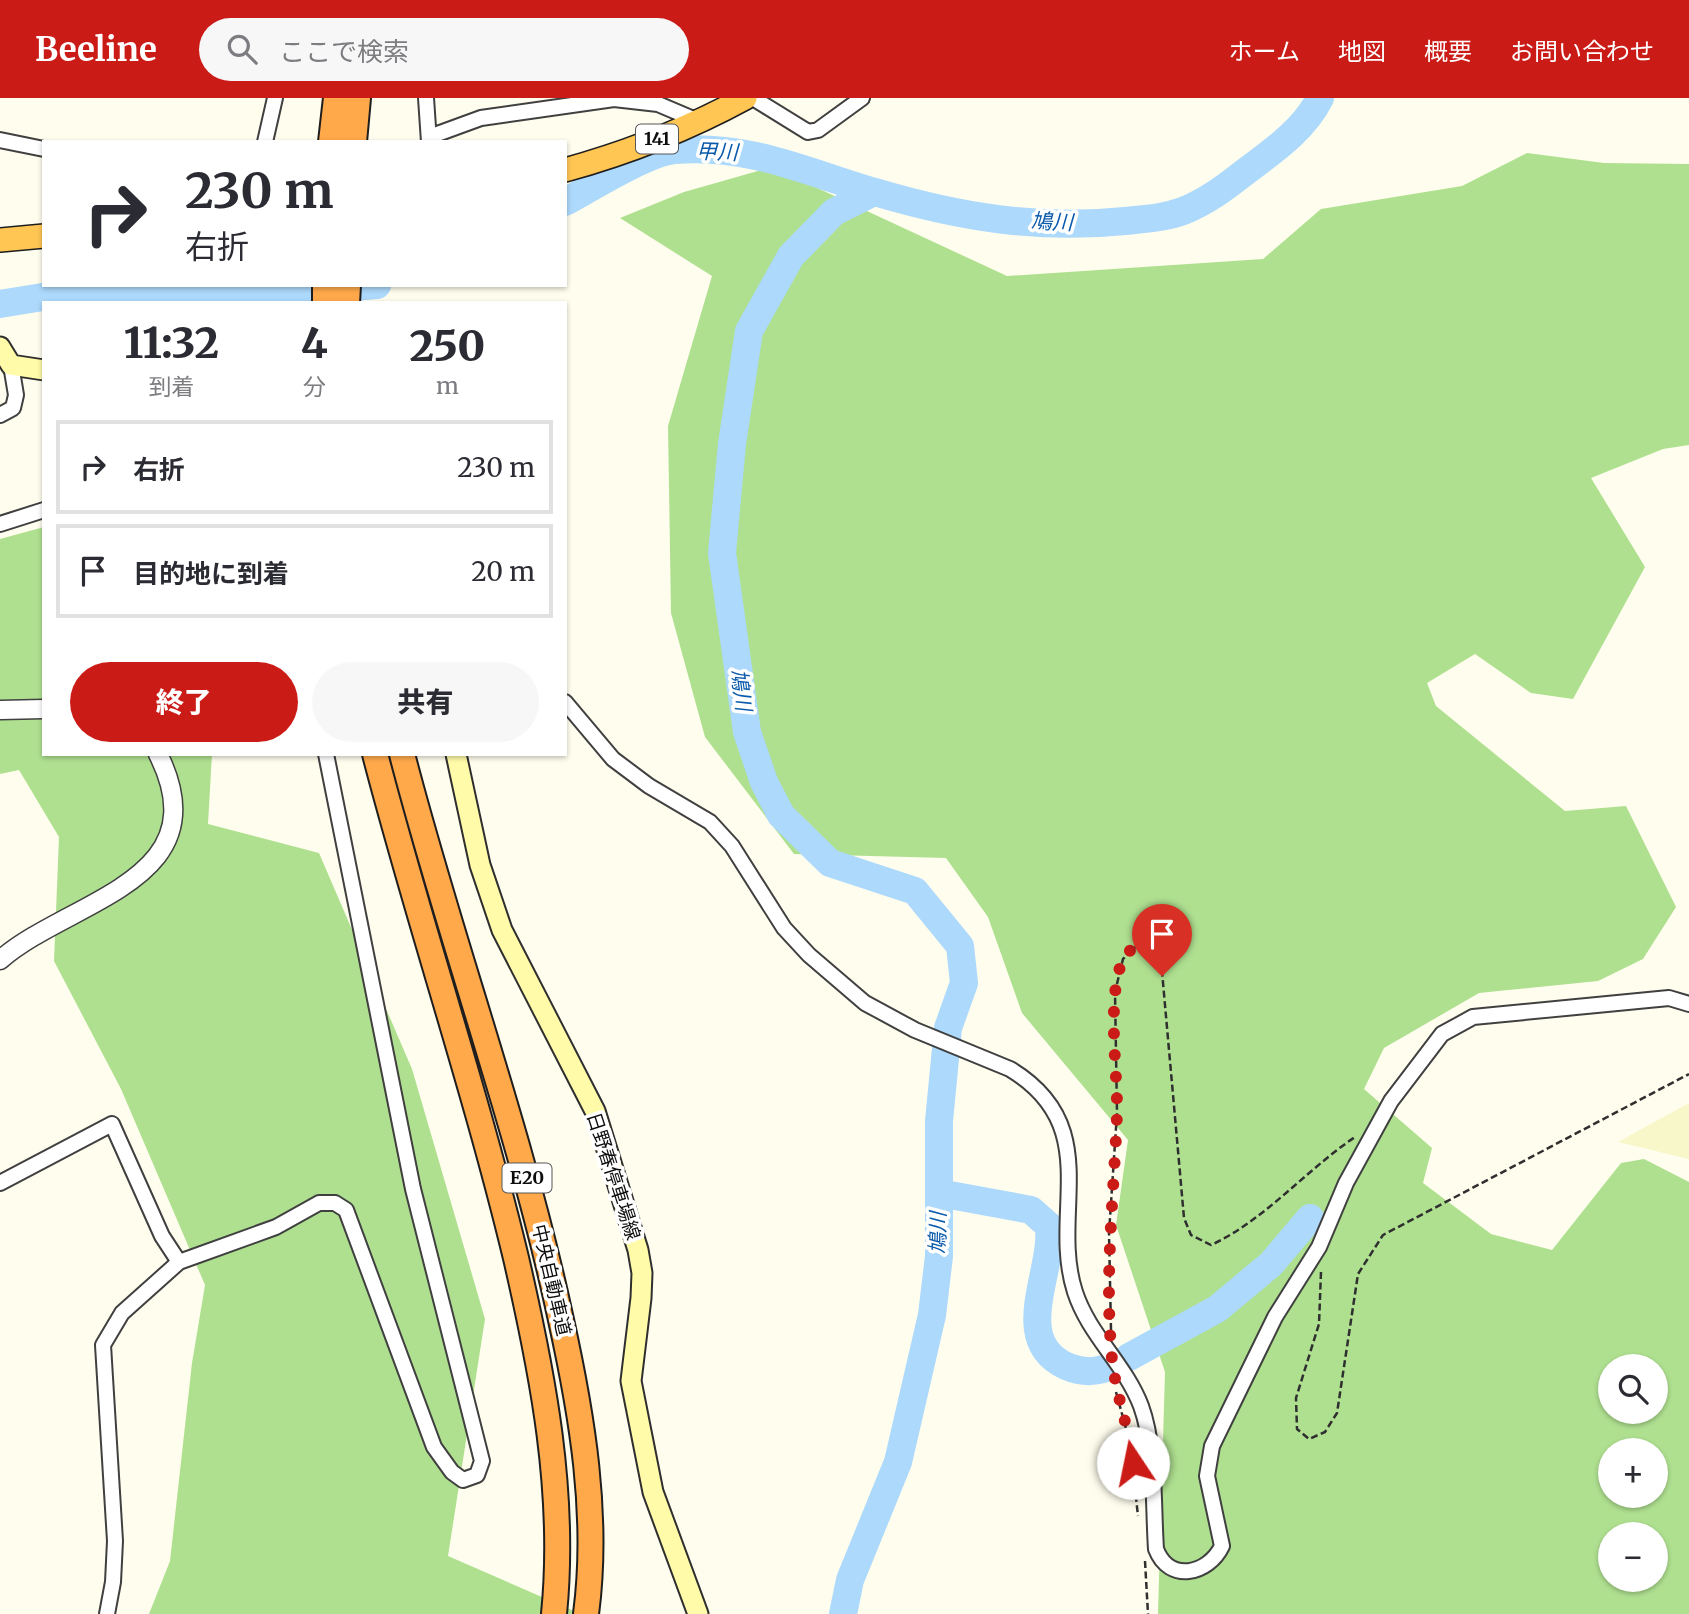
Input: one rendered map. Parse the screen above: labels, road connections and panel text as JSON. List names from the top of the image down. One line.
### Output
{"streets":{"highway":["141","E20","中央自動車道"],"main road":["日野春停車場線"]},"water":["甲川","鳩川"],"page":{"header":"Beeline","search":"ここで検索","nav":["ホーム","地図","概要","お問い合わせ"],"turn":["230 m","右折"],"eta":["11:32","到着","4","分","250","m"],"list":[{"name":"右折","value":"230 m"},{"name":"目的地に到着","value":"20 m"}],"buttons":["終了","共有"],"map_buttons":["+","−"]}}
